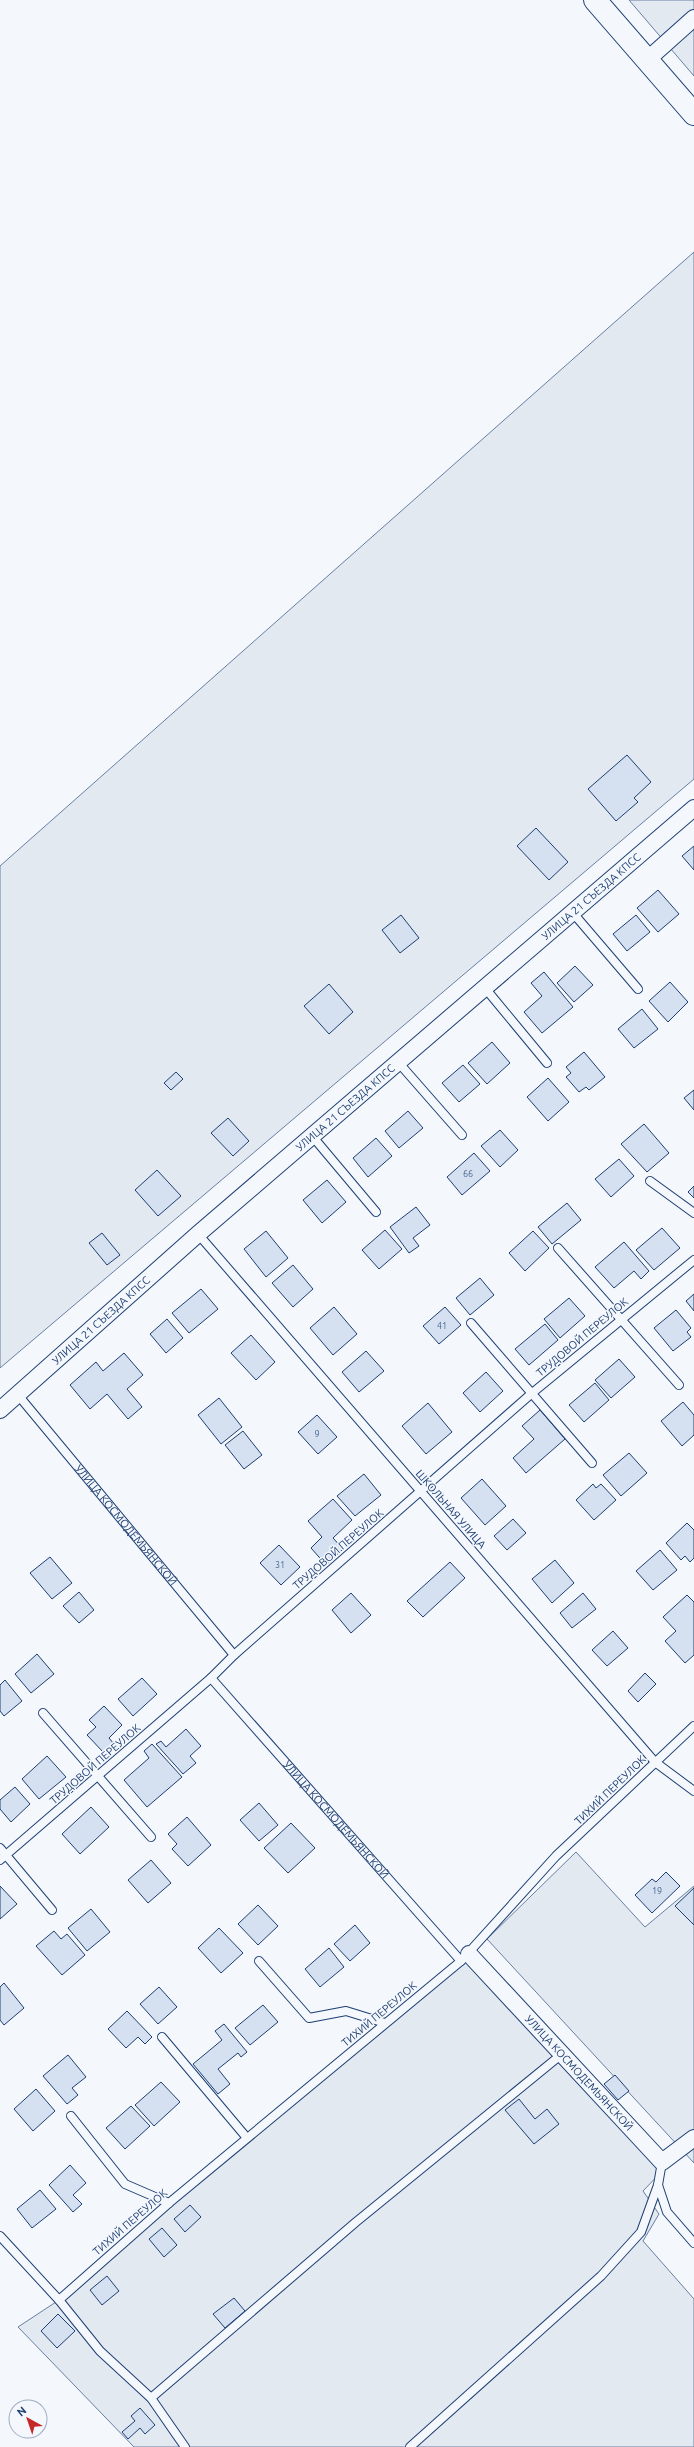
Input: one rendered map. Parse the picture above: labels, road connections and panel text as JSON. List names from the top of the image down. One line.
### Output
{"streets":{"street":["УЛИЦА 21 СЪЕЗДА КПСС","УЛИЦА КОСМОДЕМЬЯНСКОЙ"],"lane":["ТРУДОВОЙ ПЕРЕУЛОК","ШКОЛЬНАЯ УЛИЦА","ТИХИЙ ПЕРЕУЛОК"]},"crossings":[["УЛИЦА 21 СЪЕЗДА КПСС","ШКОЛЬНАЯ УЛИЦА"],["УЛИЦА 21 СЪЕЗДА КПСС","УЛИЦА КОСМОДЕМЬЯНСКОЙ"],["ТРУДОВОЙ ПЕРЕУЛОК","ШКОЛЬНАЯ УЛИЦА"],["ТРУДОВОЙ ПЕРЕУЛОК","УЛИЦА КОСМОДЕМЬЯНСКОЙ"],["ШКОЛЬНАЯ УЛИЦА","ТИХИЙ ПЕРЕУЛОК"],["УЛИЦА КОСМОДЕМЬЯНСКОЙ","ТИХИЙ ПЕРЕУЛОК"]],"house_numbers":["66","41","9","31","19"],"north":"top left"}
